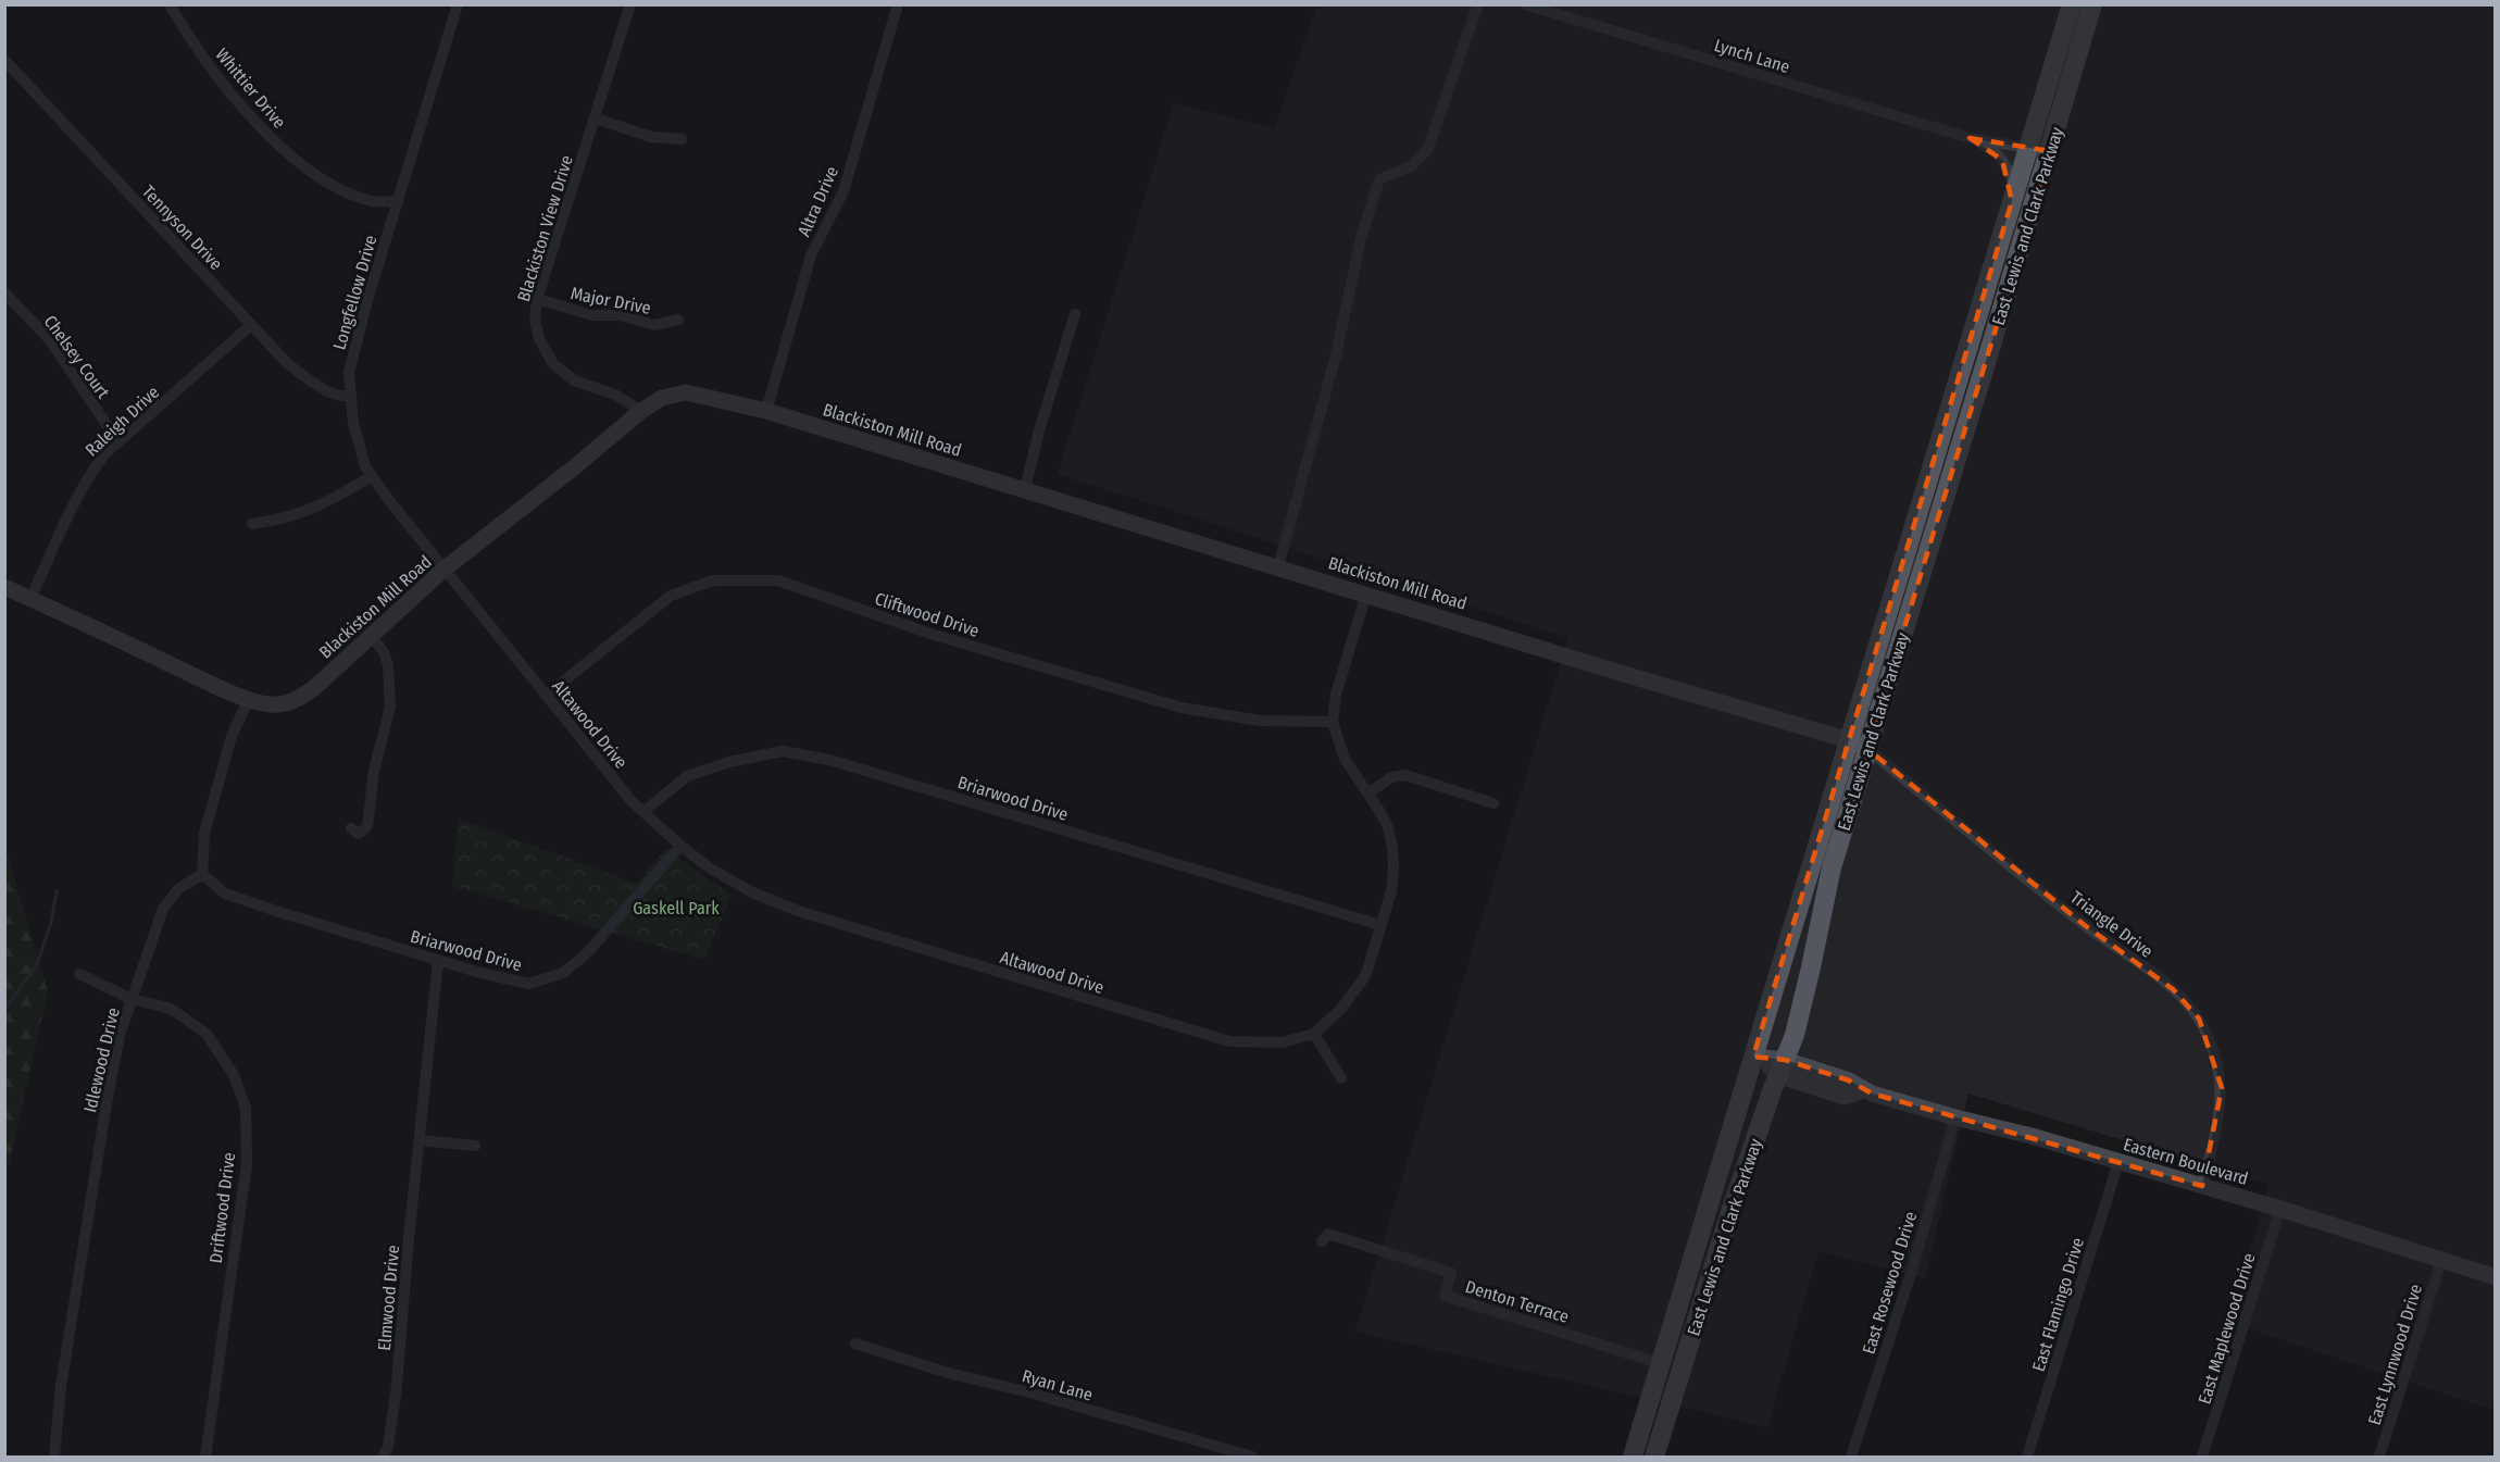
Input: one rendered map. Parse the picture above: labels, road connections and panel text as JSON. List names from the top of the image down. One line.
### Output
{"streets":{"main road":["East Lewis and Clark Parkway","Blackiston Mill Road","Eastern Boulevard"],"street":["Lynch Lane","Whittier Drive","Altra Drive","Tennyson Drive","Blackiston View Drive","Longfellow Drive","Major Drive","Chelsey Court","Raleigh Drive","Cliftwood Drive","Altawood Drive","Briarwood Drive","Triangle Drive","Idlewood Drive","Driftwood Drive","East Rosewood Drive","Elmwood Drive","Denton Terrace","East Flamingo Drive","East Maplewood Drive","East Lynnwood Drive","Ryan Lane"]},"crossings":[["Lynch Lane","East Lewis and Clark Parkway"],["Whittier Drive","Longfellow Drive"],["Altra Drive","Blackiston Mill Road"],["East Lewis and Clark Parkway","Blackiston Mill Road"],["East Lewis and Clark Parkway","Triangle Drive"],["East Lewis and Clark Parkway","Eastern Boulevard"],["East Lewis and Clark Parkway","Denton Terrace"],["Tennyson Drive","Longfellow Drive"],["Tennyson Drive","Raleigh Drive"],["Blackiston View Drive","Major Drive"],["Blackiston View Drive","Blackiston Mill Road"],["Longfellow Drive","Blackiston Mill Road"],["Longfellow Drive","Altawood Drive"],["Chelsey Court","Raleigh Drive"],["Raleigh Drive","Blackiston Mill Road"],["Blackiston Mill Road","Altawood Drive"],["Blackiston Mill Road","Triangle Drive"],["Cliftwood Drive","Altawood Drive"],["Altawood Drive","Briarwood Drive"],["Briarwood Drive","Idlewood Drive"],["Briarwood Drive","Elmwood Drive"],["Triangle Drive","Eastern Boulevard"],["Idlewood Drive","Driftwood Drive"],["Eastern Boulevard","East Rosewood Drive"],["Eastern Boulevard","East Flamingo Drive"],["Eastern Boulevard","East Maplewood Drive"],["Eastern Boulevard","East Lynnwood Drive"]],"parks":["Gaskell Park"]}
